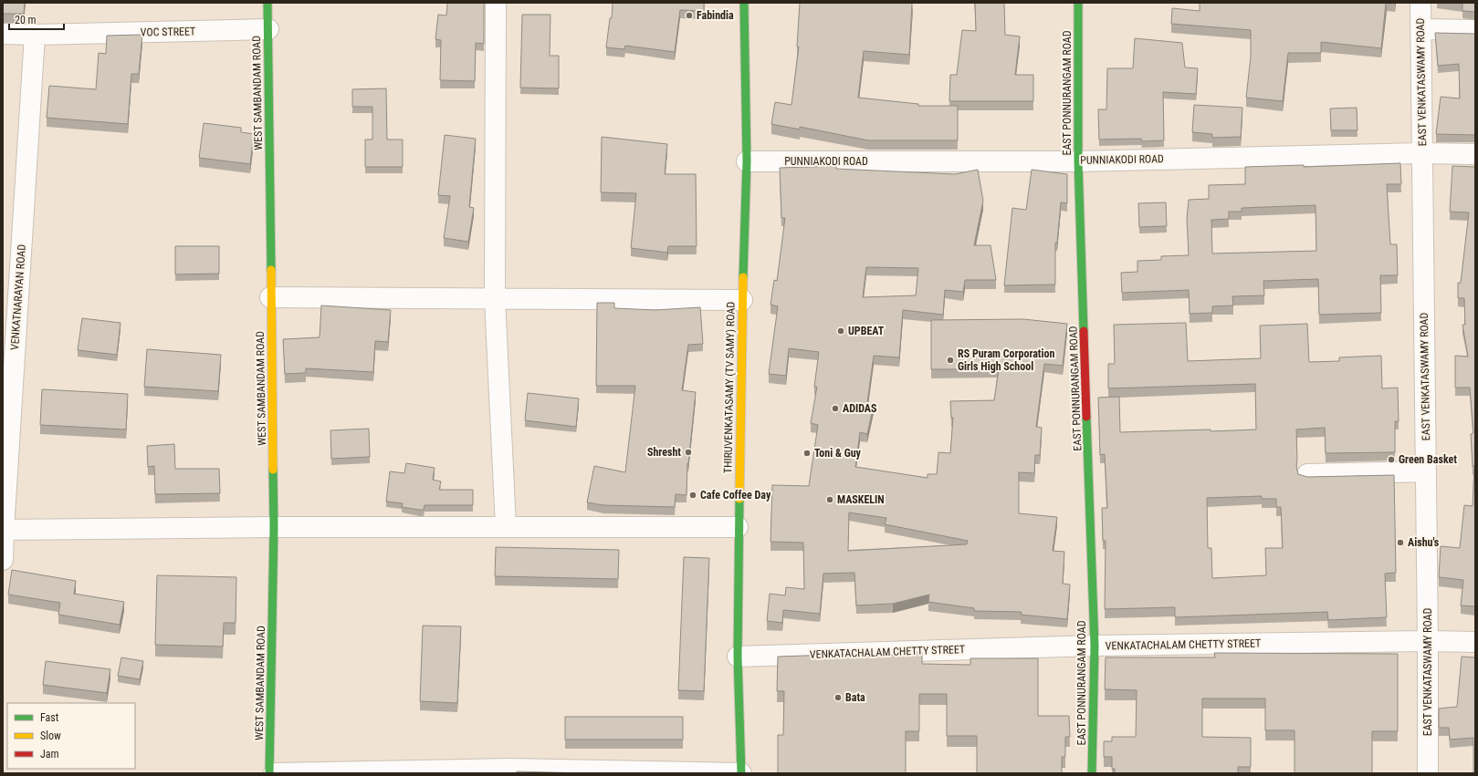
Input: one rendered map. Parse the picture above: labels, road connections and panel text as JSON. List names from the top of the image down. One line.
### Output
{"streets":{"street":["VOC STREET","EAST VENKATASWAMY ROAD","WEST SAMBANDAM ROAD","EAST PONNURANGAM ROAD","PUNNIAKODI ROAD","VENKATNARAYAN ROAD","THIRUVENKATASAMY (TV SAMY) ROAD","VENKATACHALAM CHETTY STREET"]},"crossings":[["VOC STREET","WEST SAMBANDAM ROAD"],["VOC STREET","VENKATNARAYAN ROAD"],["EAST VENKATASWAMY ROAD","PUNNIAKODI ROAD"],["EAST VENKATASWAMY ROAD","VENKATACHALAM CHETTY STREET"],["EAST PONNURANGAM ROAD","PUNNIAKODI ROAD"],["EAST PONNURANGAM ROAD","VENKATACHALAM CHETTY STREET"],["PUNNIAKODI ROAD","THIRUVENKATASAMY (TV SAMY) ROAD"],["THIRUVENKATASAMY (TV SAMY) ROAD","VENKATACHALAM CHETTY STREET"]],"places":["Fabindia","UPBEAT","RS Puram Corporation Girls High School","ADIDAS","Shresht","Toni & Guy","Green Basket","Cafe Coffee Day","MASKELIN","Aishu's","Bata"],"legend":["Fast","Slow","Jam"],"scale_bar":"20 m"}
